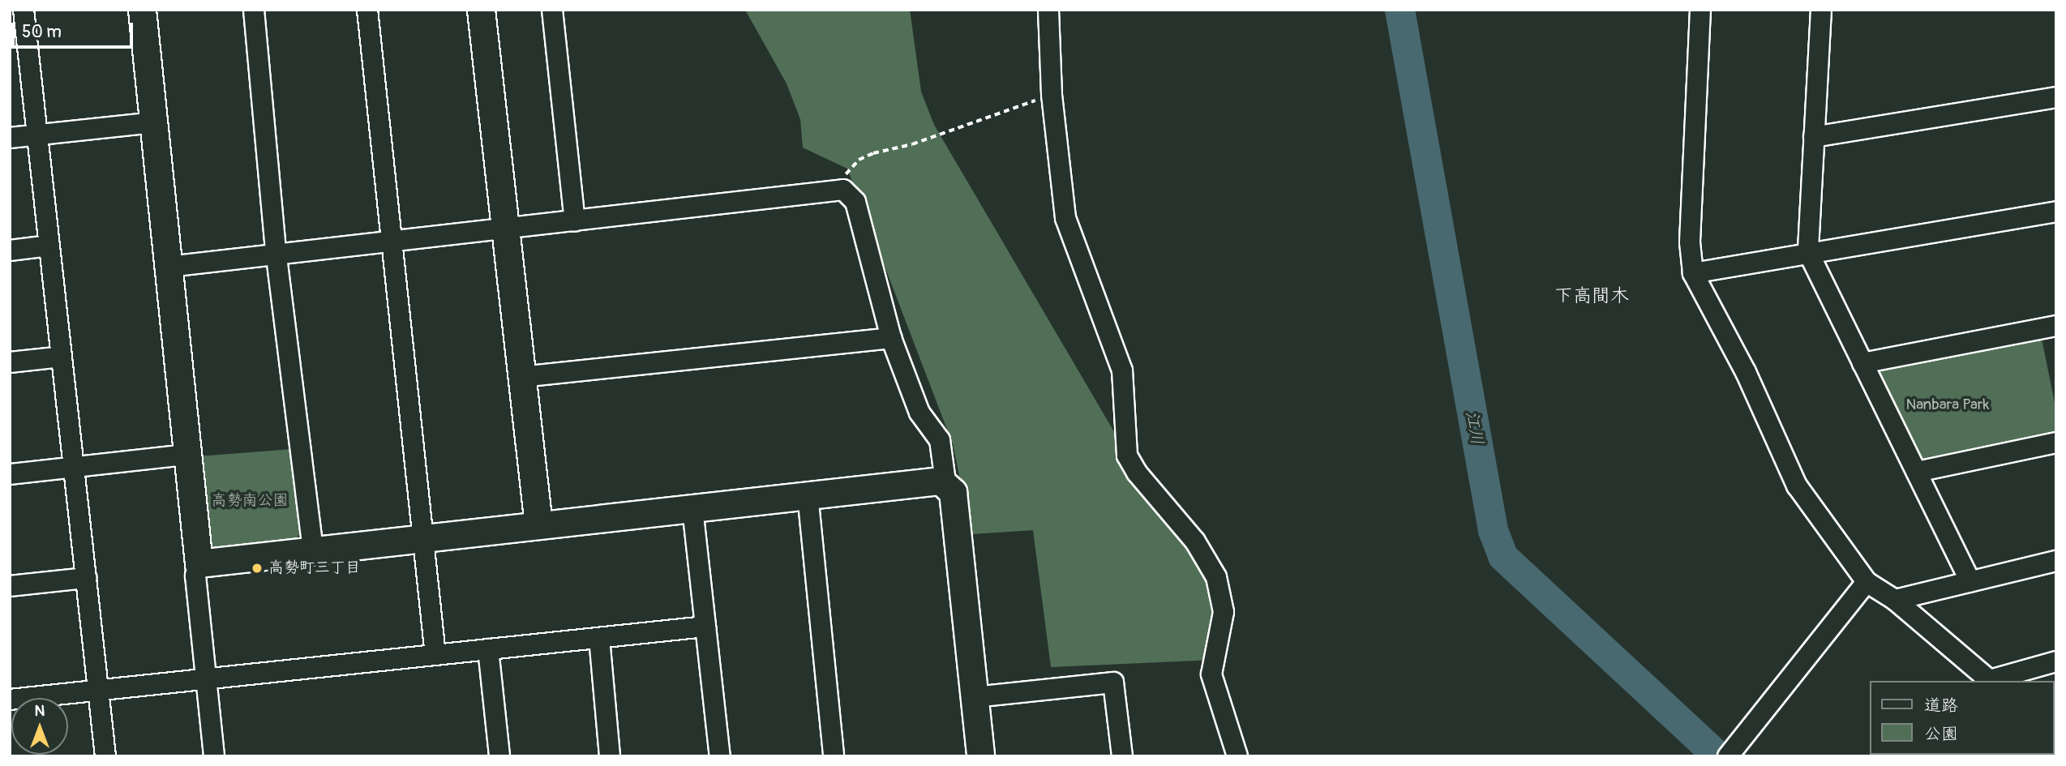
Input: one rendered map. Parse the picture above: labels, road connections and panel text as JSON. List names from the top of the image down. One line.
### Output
{"districts":["下高間木"],"water":["江川"],"parks":["Nanbara Park","高勢南公園"],"places":["高勢町三丁目"],"legend":["道路","公園"],"scale_bar":"50 m","north":"top"}
